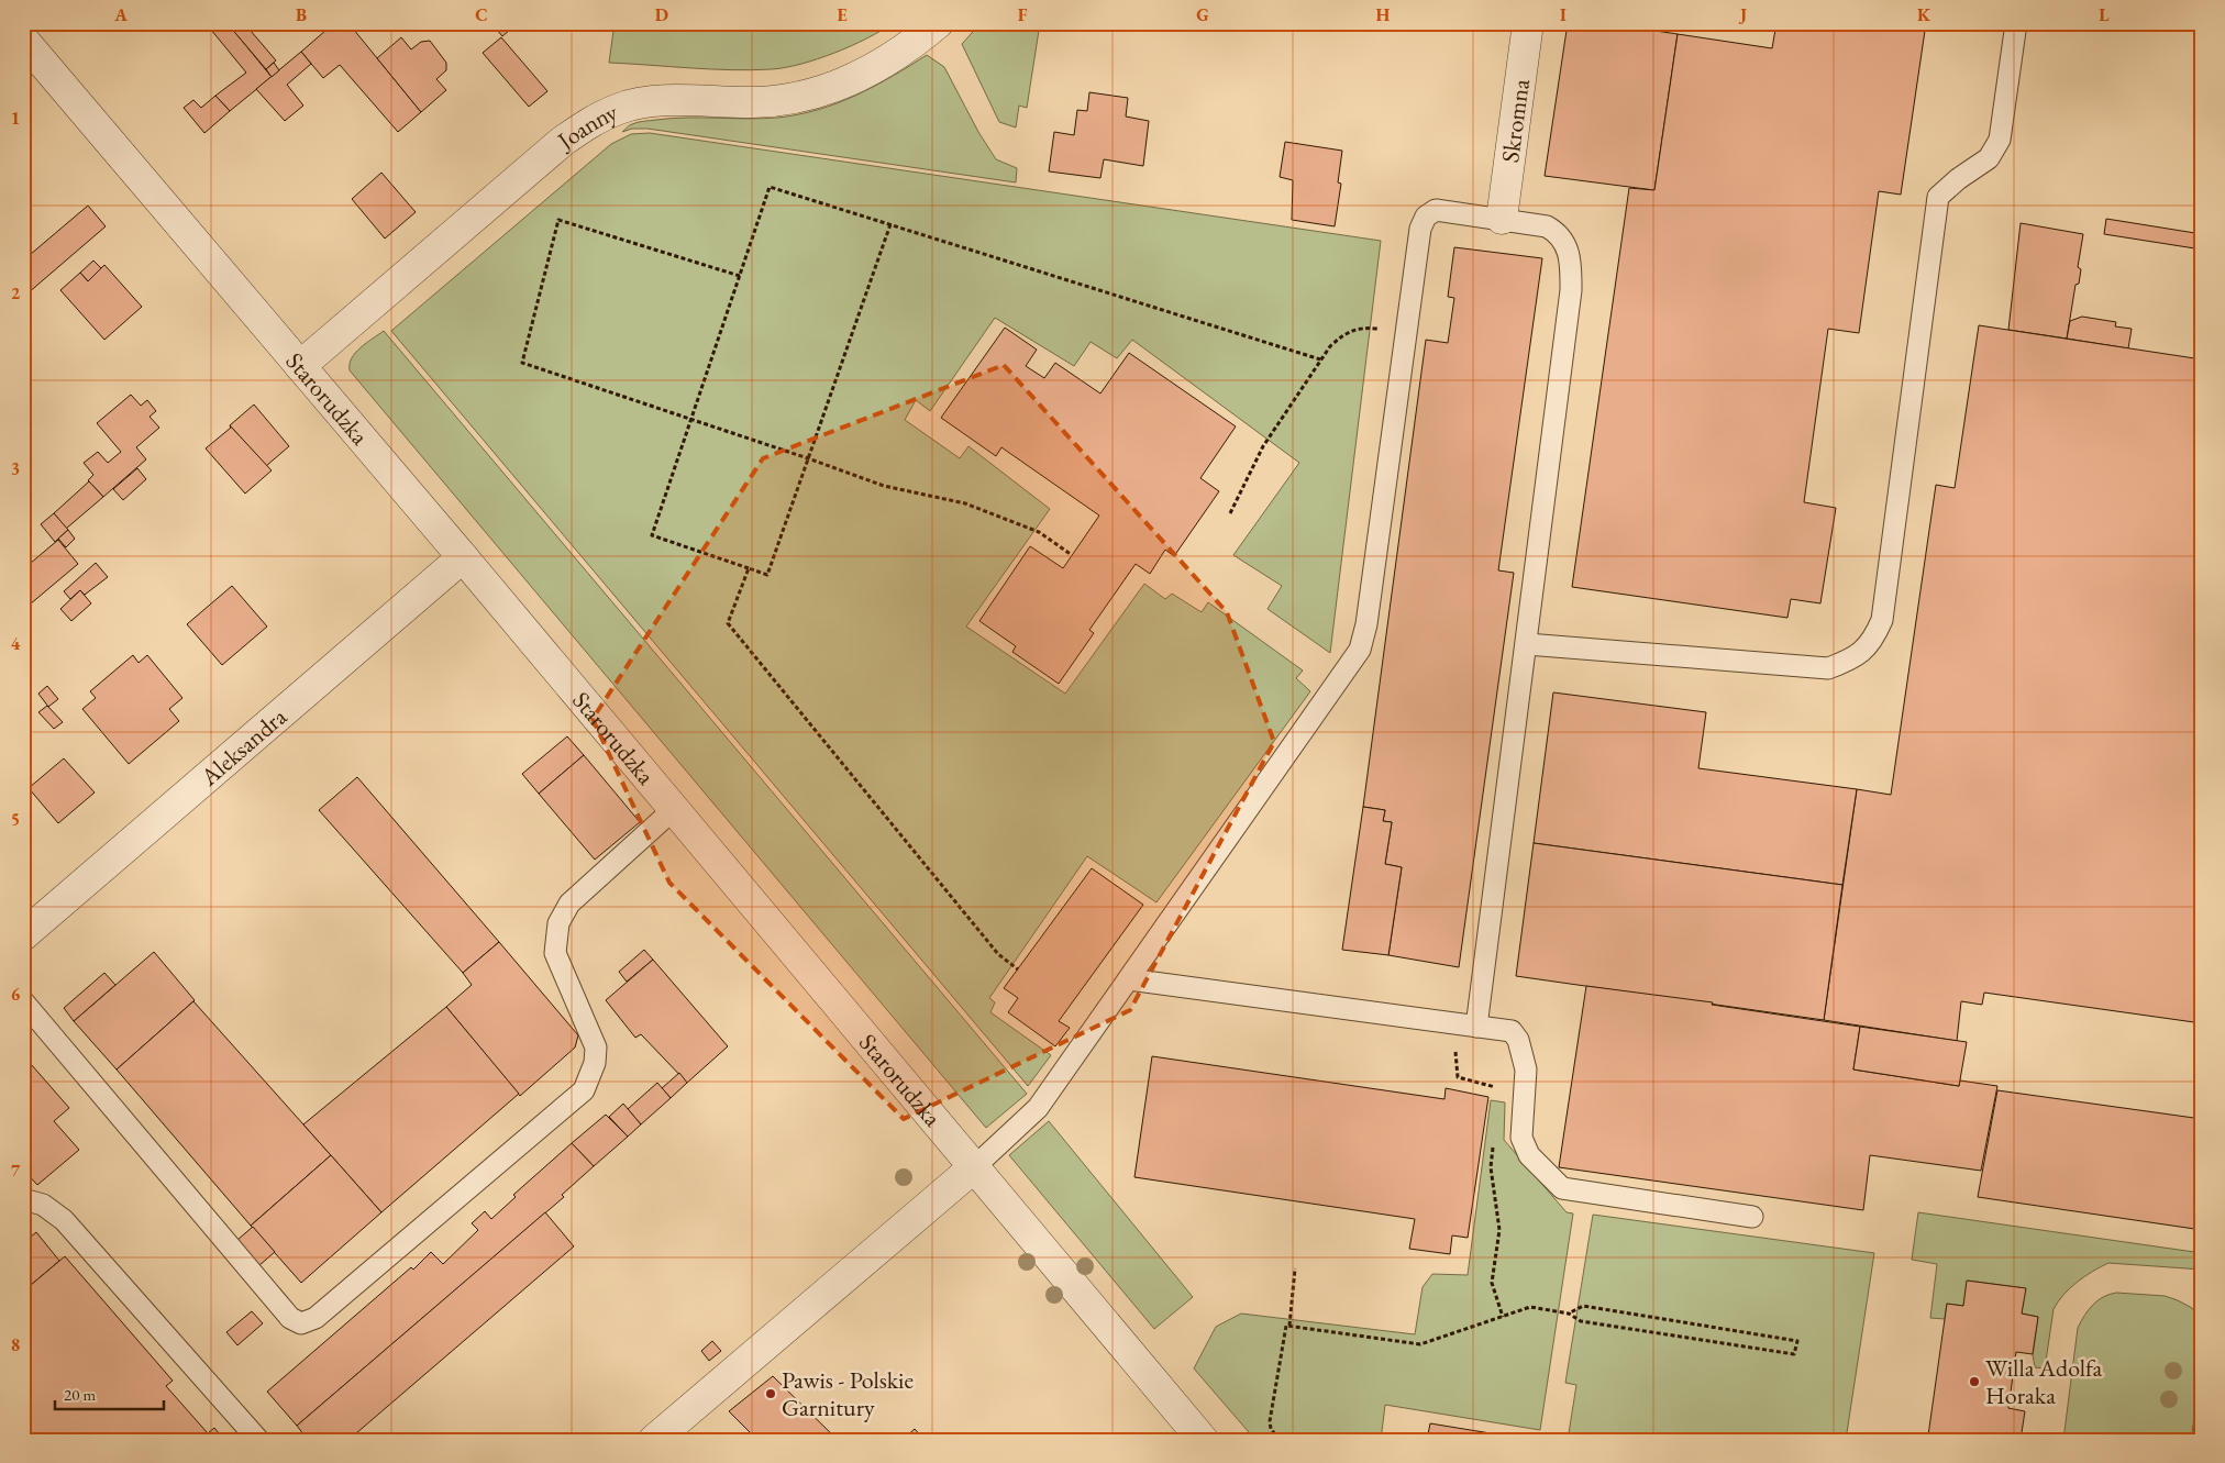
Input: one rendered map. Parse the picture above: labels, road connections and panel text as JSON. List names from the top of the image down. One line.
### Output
{"streets":{"street":["Skromna","Joanny","Starorudzka","Aleksandra"]},"crossings":[["Joanny","Starorudzka"],["Starorudzka","Aleksandra"]],"places":["Willa Adolfa Horaka","Pawis - Polskie Garnitury"],"scale_bar":"20 m","grid":{"columns":["A","B","C","D","E","F","G","H","I","J","K","L"],"rows":["1","2","3","4","5","6","7","8"]}}
